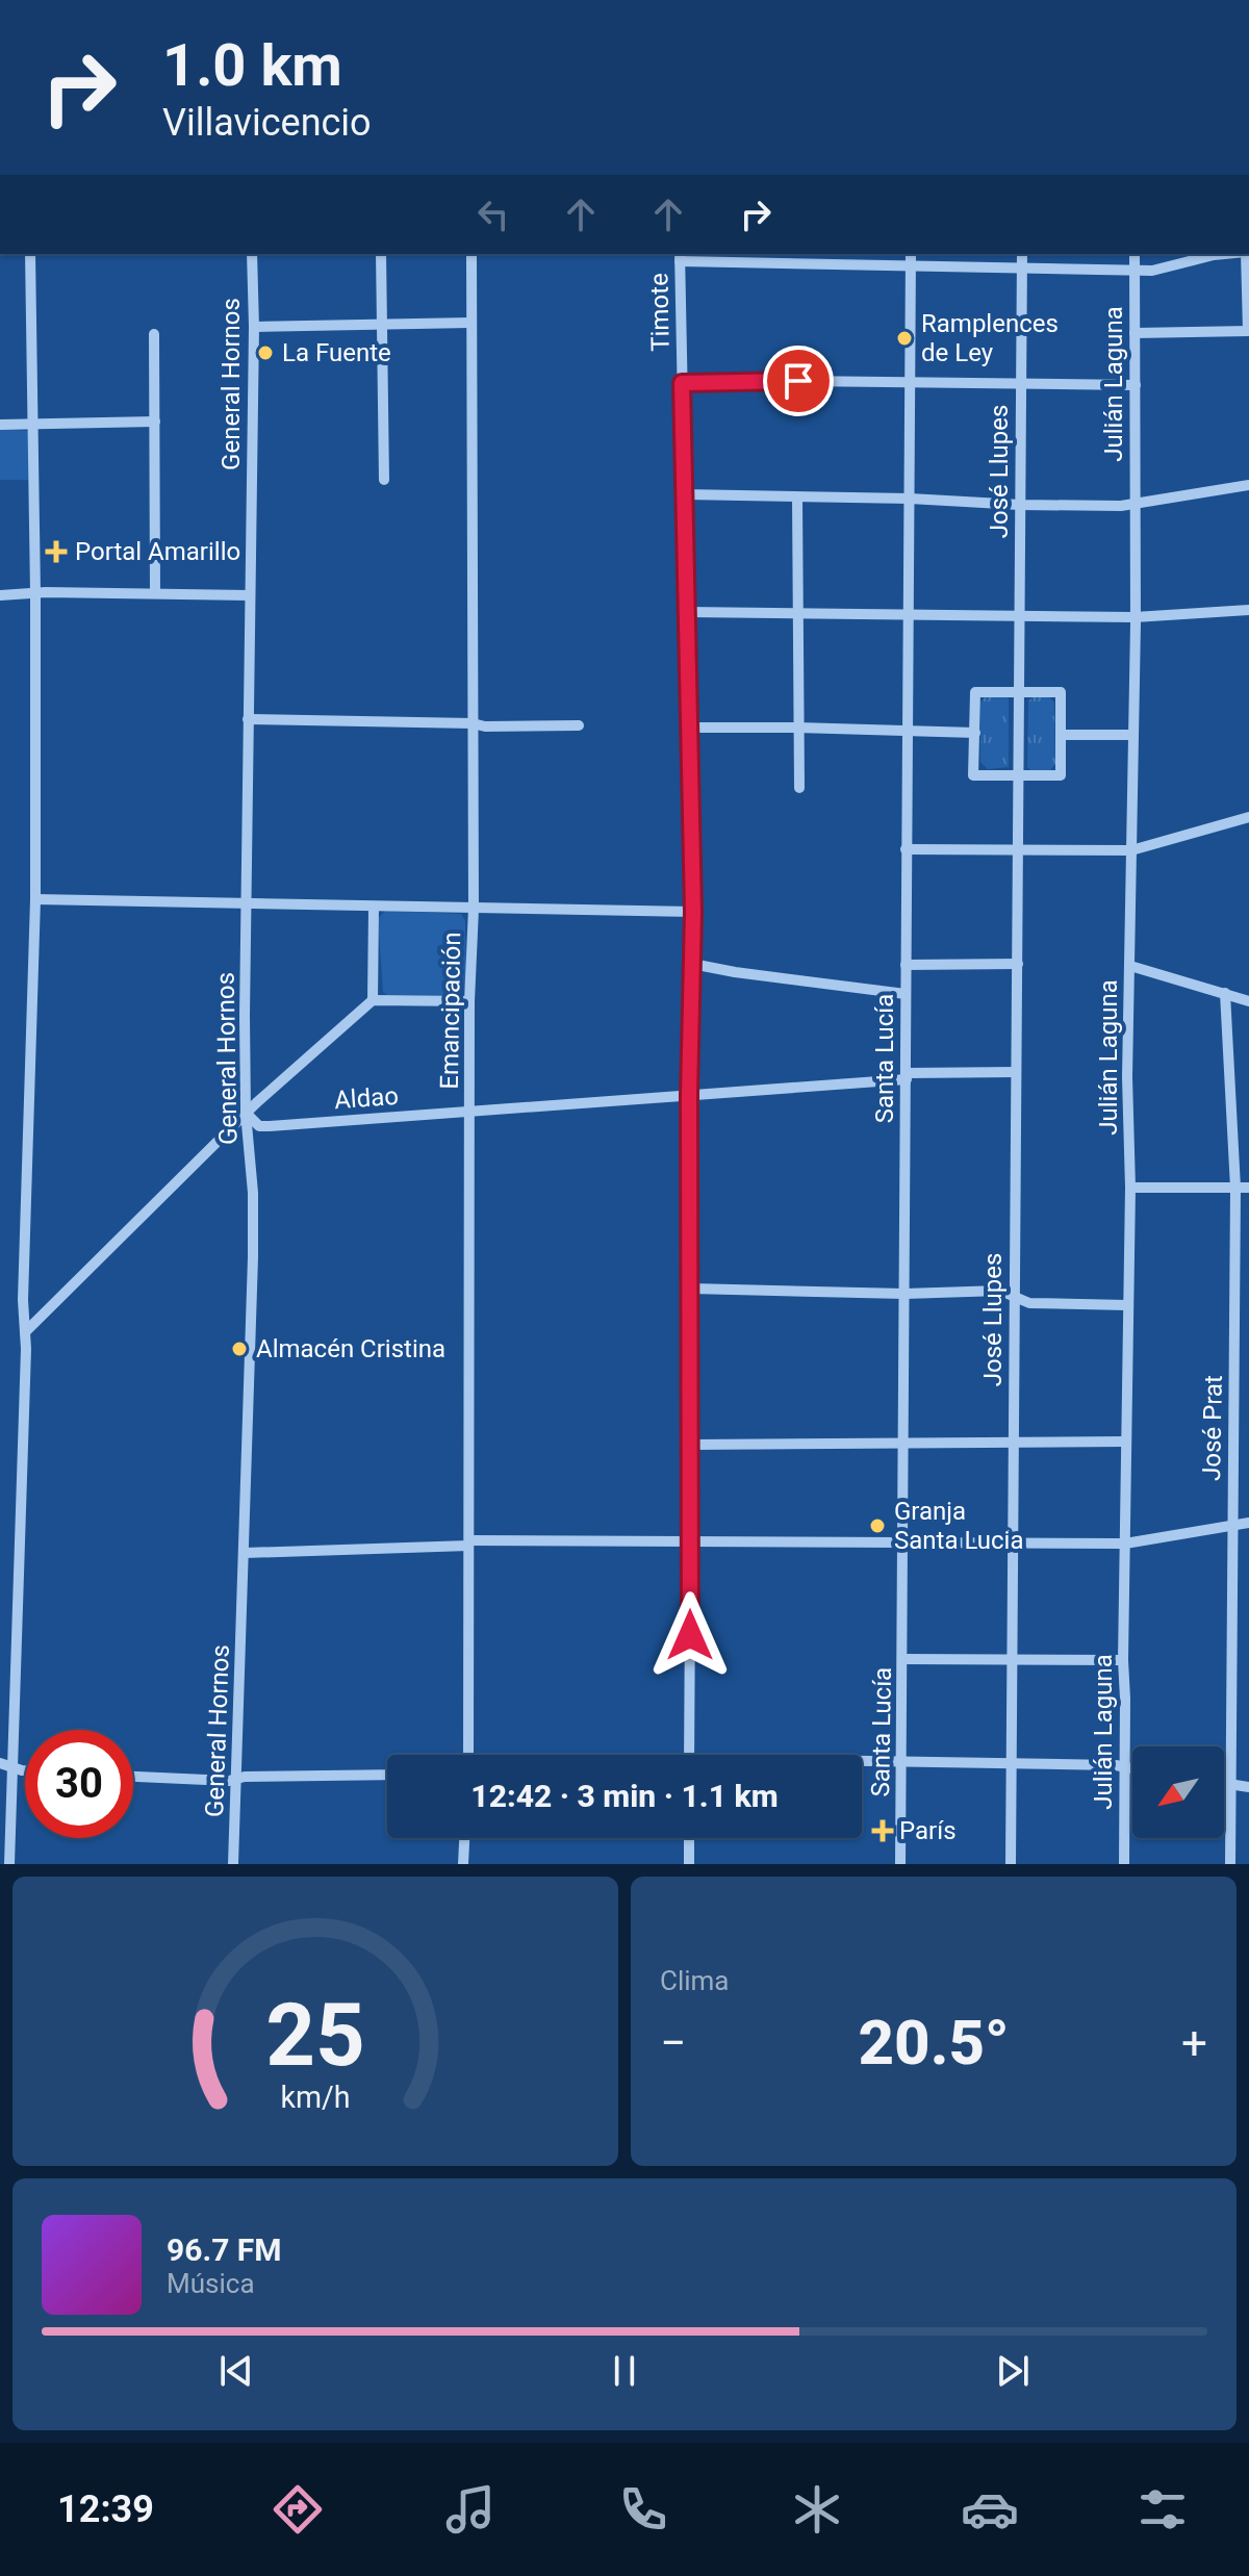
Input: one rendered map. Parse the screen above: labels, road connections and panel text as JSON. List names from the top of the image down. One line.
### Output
{"streets":{"street":["Timote","General Hornos","Julián Laguna","José Llupes","Emancipación","Santa Lucía","Aldao","José Prat"]},"crossings":[["Timote","Aldao"],["General Hornos","Aldao"],["José Llupes","Aldao"],["Emancipación","Aldao"],["Santa Lucía","Aldao"]],"places":{"other":["Ramplences de Ley","La Fuente","Almacén Cristina","Granja Santa Lucia"],"health":["Portal Amarillo","París"]},"north":"bottom left","page":{"turn":["1.0 km","Villavicencio"],"limit":"30","trip":"12:42 · 3 min · 1.1 km","tile":"Clima","heat":["−","20.5°","+"],"song":["96.7 FM","Música"],"tabs":"12:39","gauge":["25","km/h"]}}
